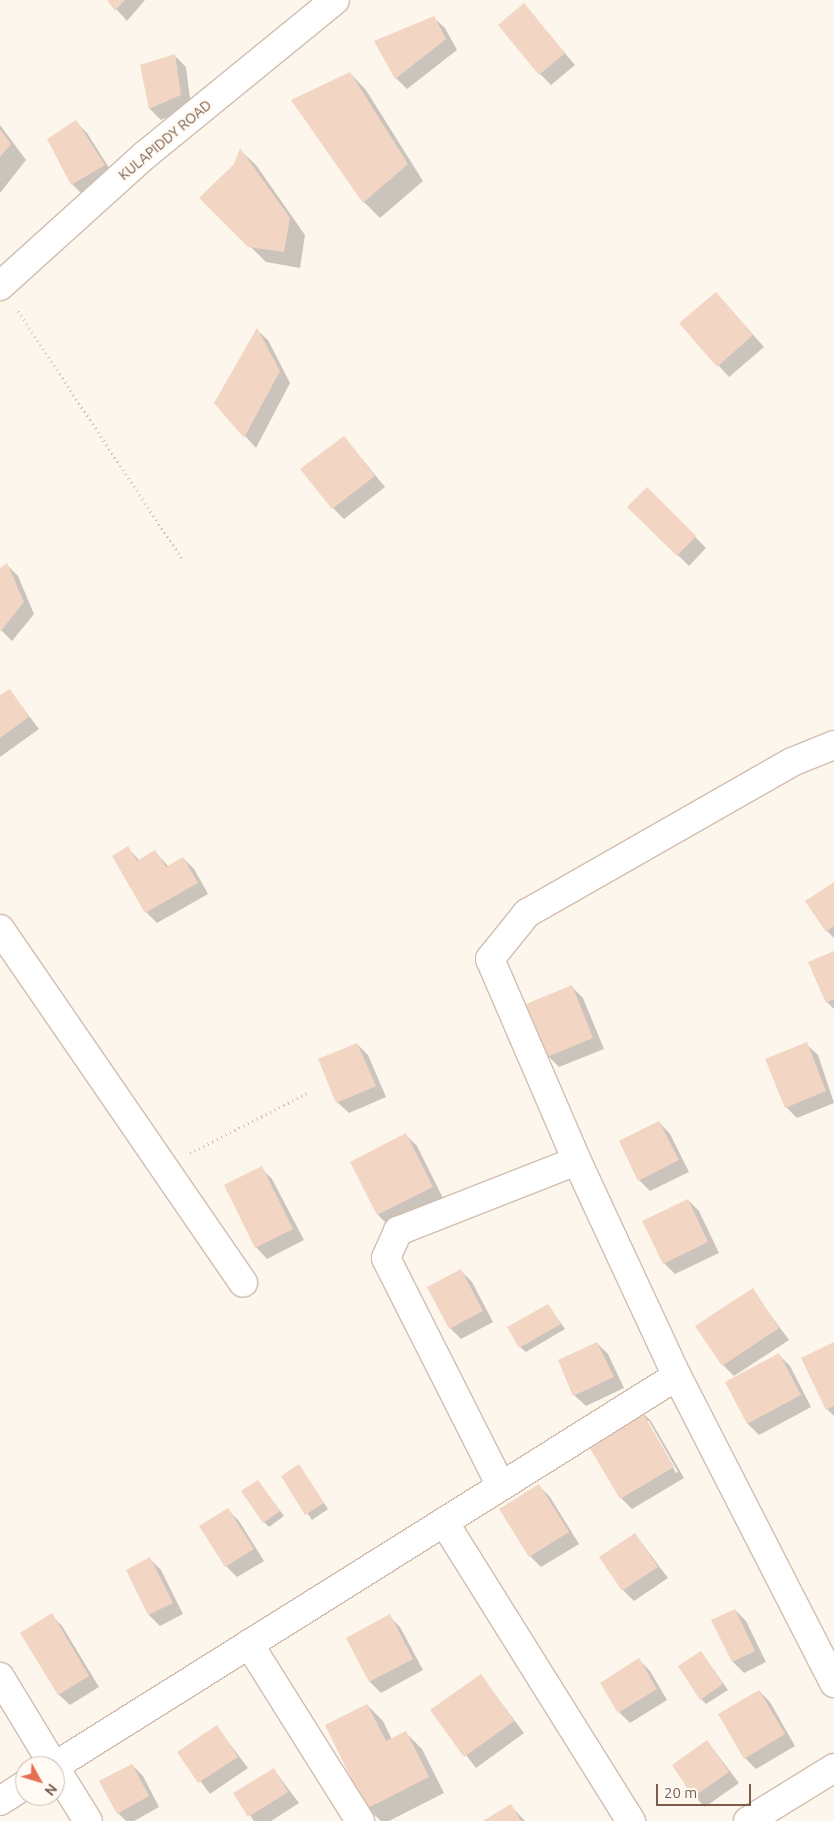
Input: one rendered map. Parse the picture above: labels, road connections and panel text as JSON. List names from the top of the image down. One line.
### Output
{"streets":{"street":["KULAPIDDY ROAD"]},"scale_bar":"20 m","north":"bottom right"}
